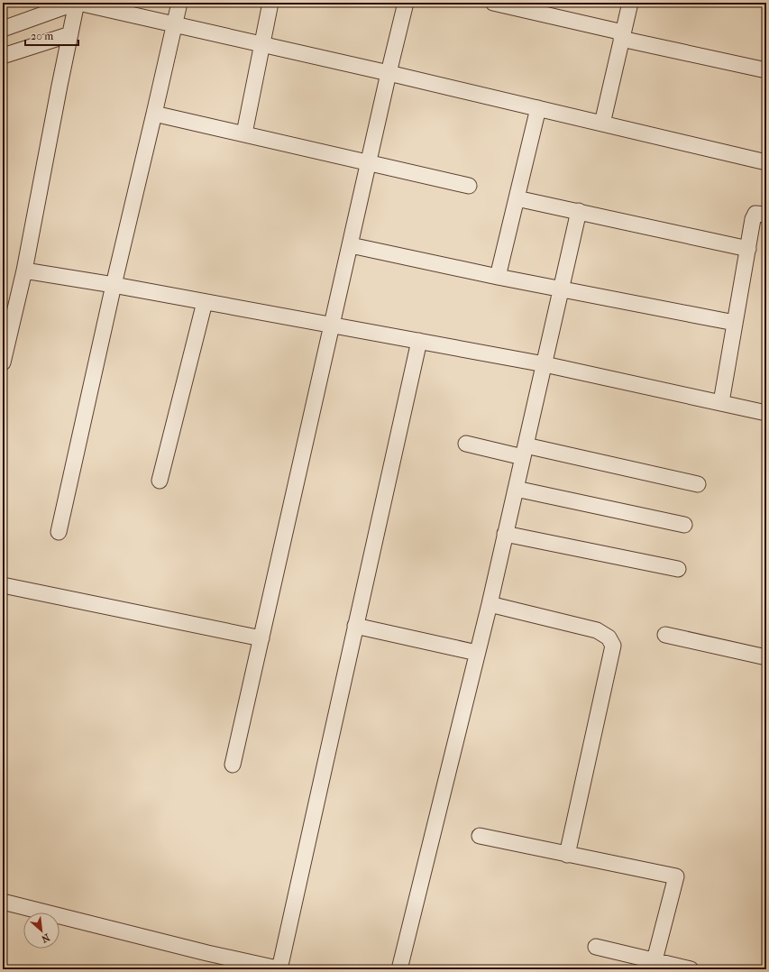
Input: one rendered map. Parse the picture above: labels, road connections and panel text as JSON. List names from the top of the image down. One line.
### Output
{"scale_bar":"20 m","north":"bottom right"}
